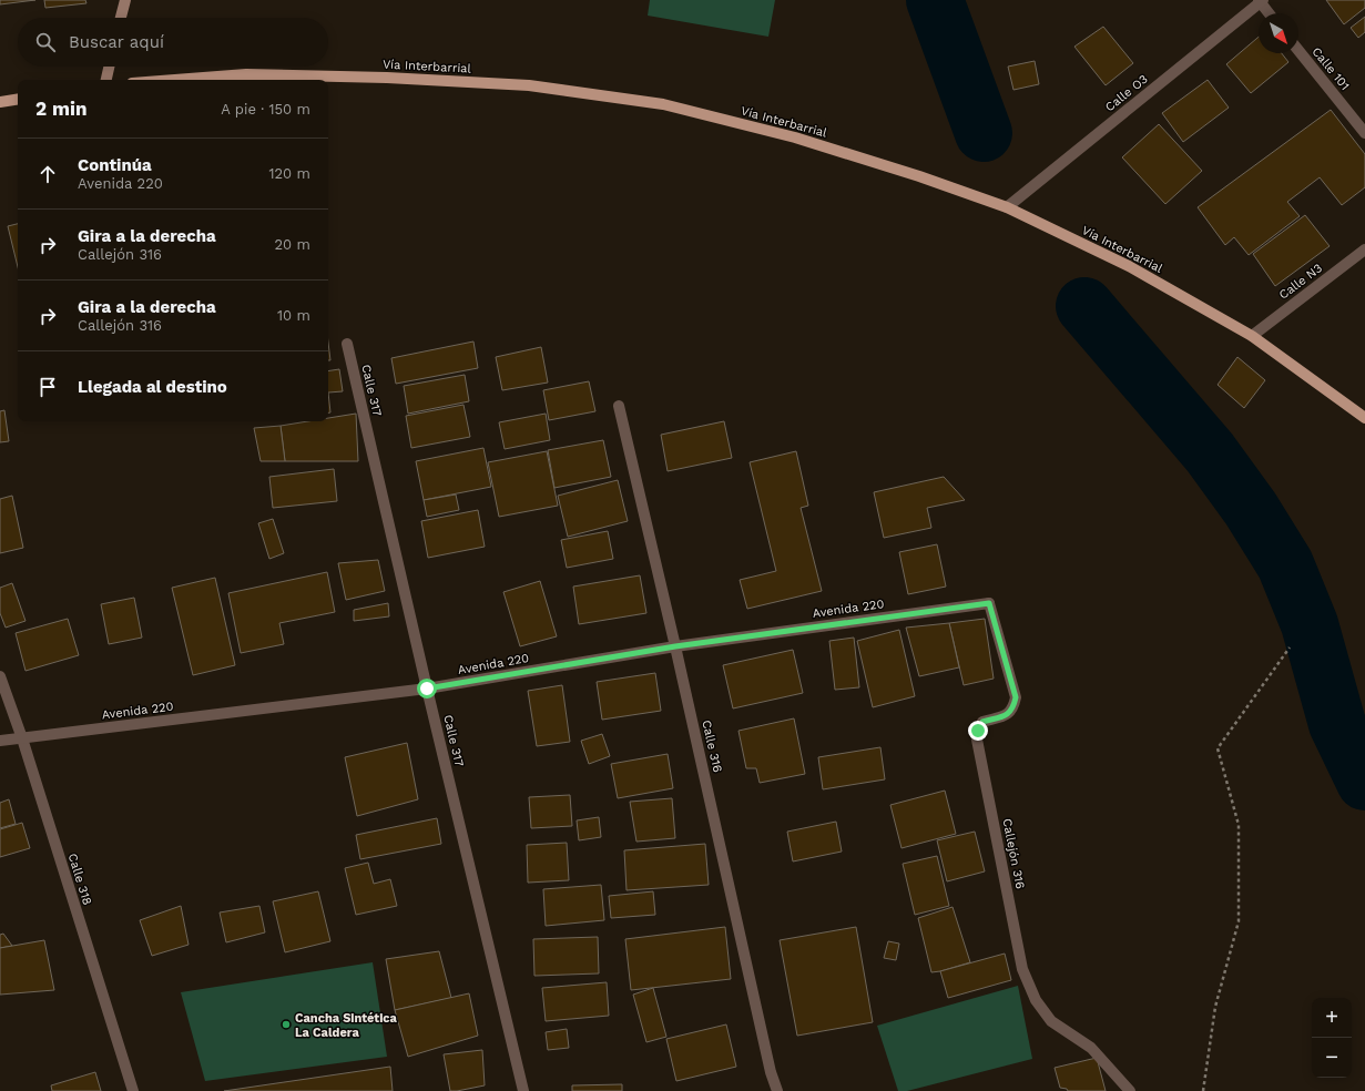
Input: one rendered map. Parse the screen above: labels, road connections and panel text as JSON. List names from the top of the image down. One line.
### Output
{"streets":{"main road":["Vía Interbarrial"],"street":["Calle 101","Calle O3","Calle N3","Calle 317","Avenida 220","Calle 316","Callejón 316","Calle 318"]},"crossings":[["Vía Interbarrial","Calle O3"],["Vía Interbarrial","Calle N3"],["Calle 317","Avenida 220"],["Avenida 220","Calle 316"],["Avenida 220","Callejón 316"],["Avenida 220","Calle 318"]],"places":["Cancha Sintética La Caldera"],"north":"bottom right","page":{"search":"Buscar aquí","heading":["2 min","A pie · 150 m"],"list":[["Continúa","Avenida 220","120 m"],["Gira a la derecha","Callejón 316","20 m"],["Gira a la derecha","Callejón 316","10 m"],"Llegada al destino"],"map_buttons":["+","−"]}}
